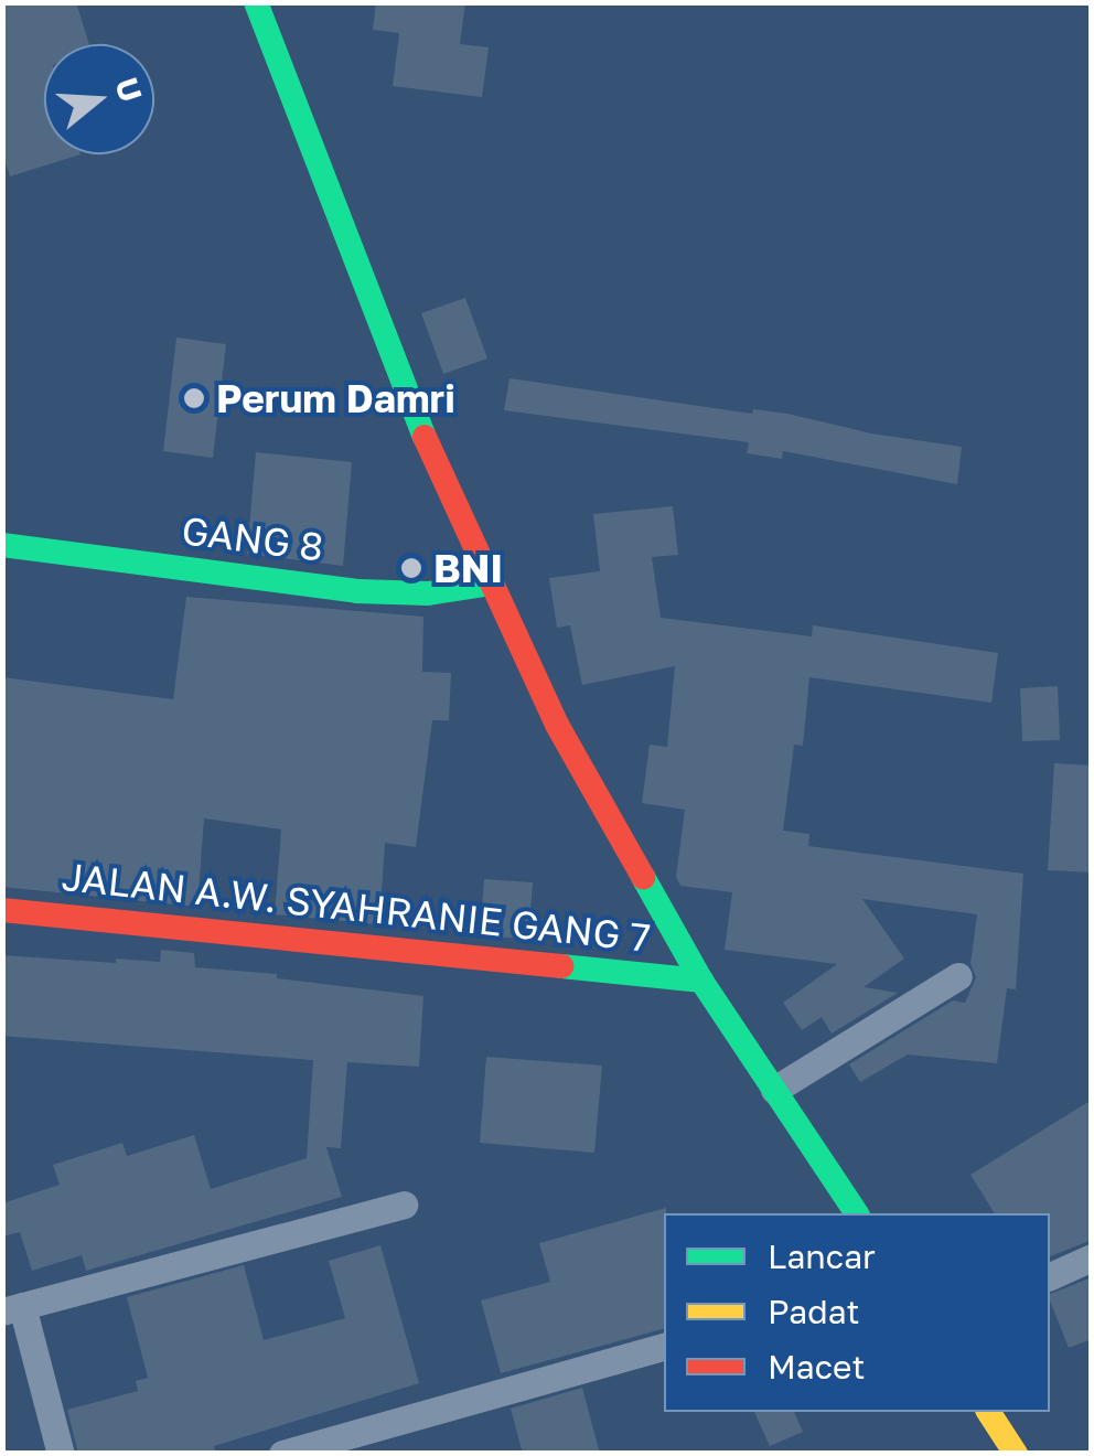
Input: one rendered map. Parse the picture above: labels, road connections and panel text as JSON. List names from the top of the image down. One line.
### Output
{"streets":{"main road":["GANG 8","JALAN A.W. SYAHRANIE GANG 7"]},"places":["Perum Damri","BNI"],"legend":["Lancar","Padat","Macet"],"north":"right"}
